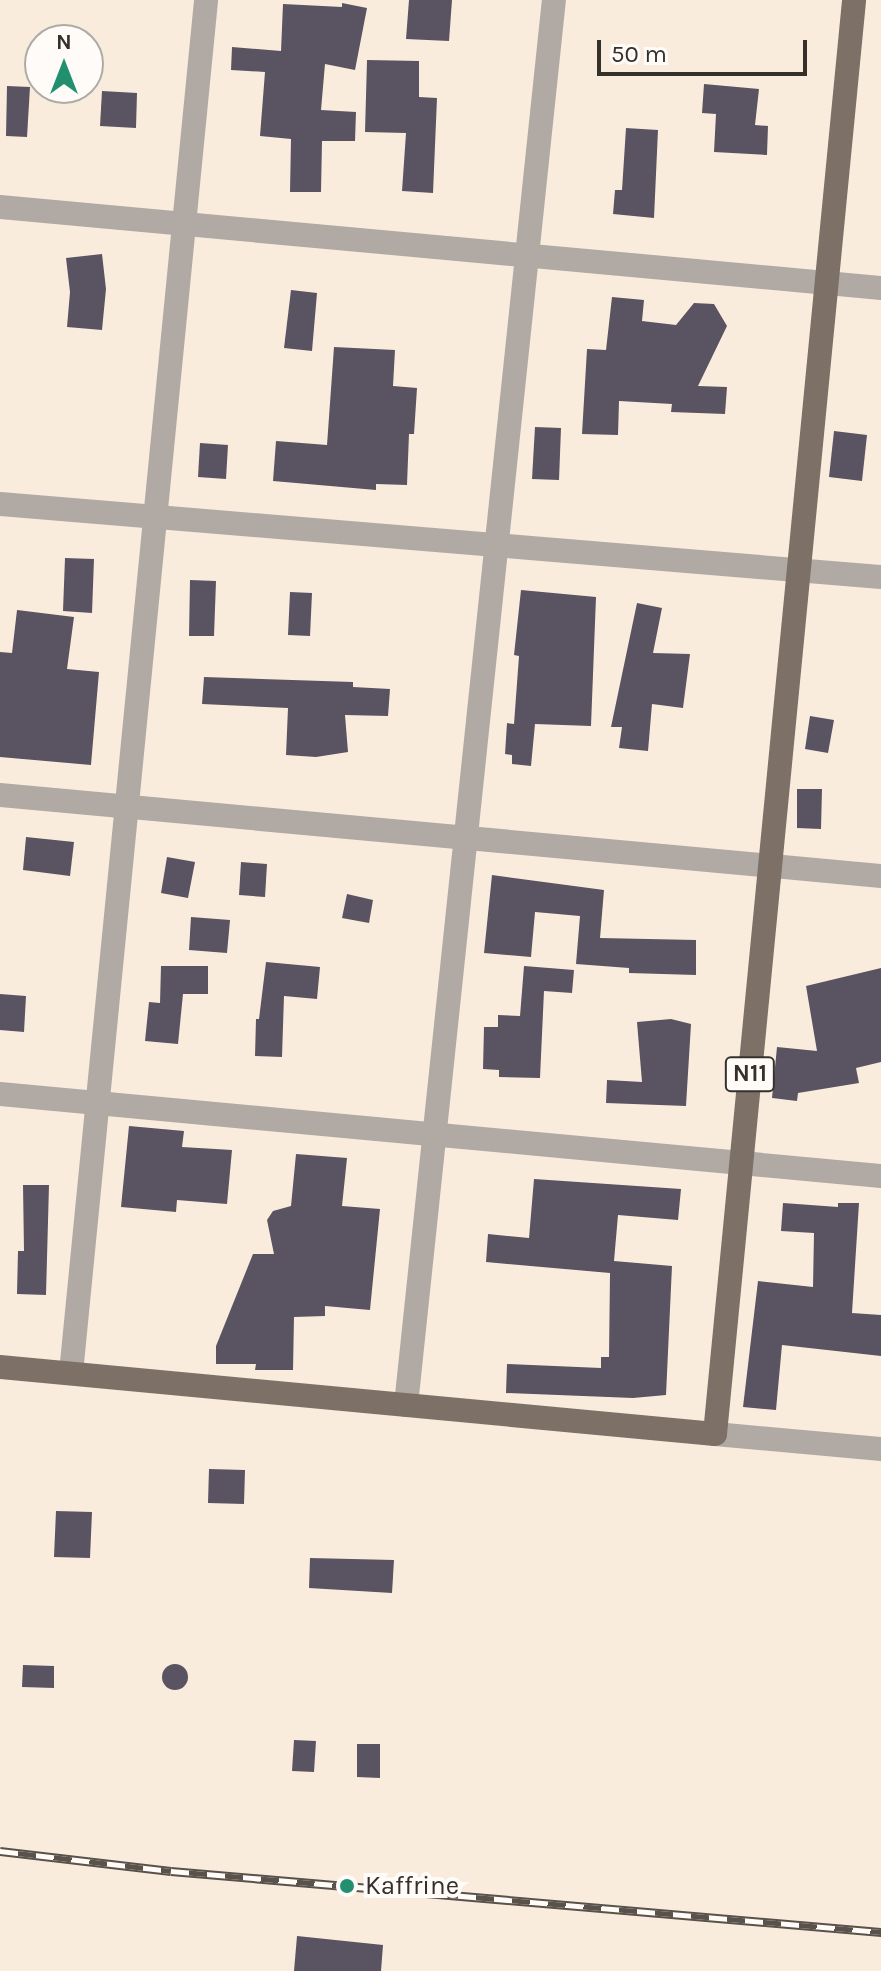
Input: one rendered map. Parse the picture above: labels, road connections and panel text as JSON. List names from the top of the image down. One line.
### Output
{"streets":{"main road":["N11"]},"places":["Kaffrine"],"scale_bar":"50 m","north":"top"}
